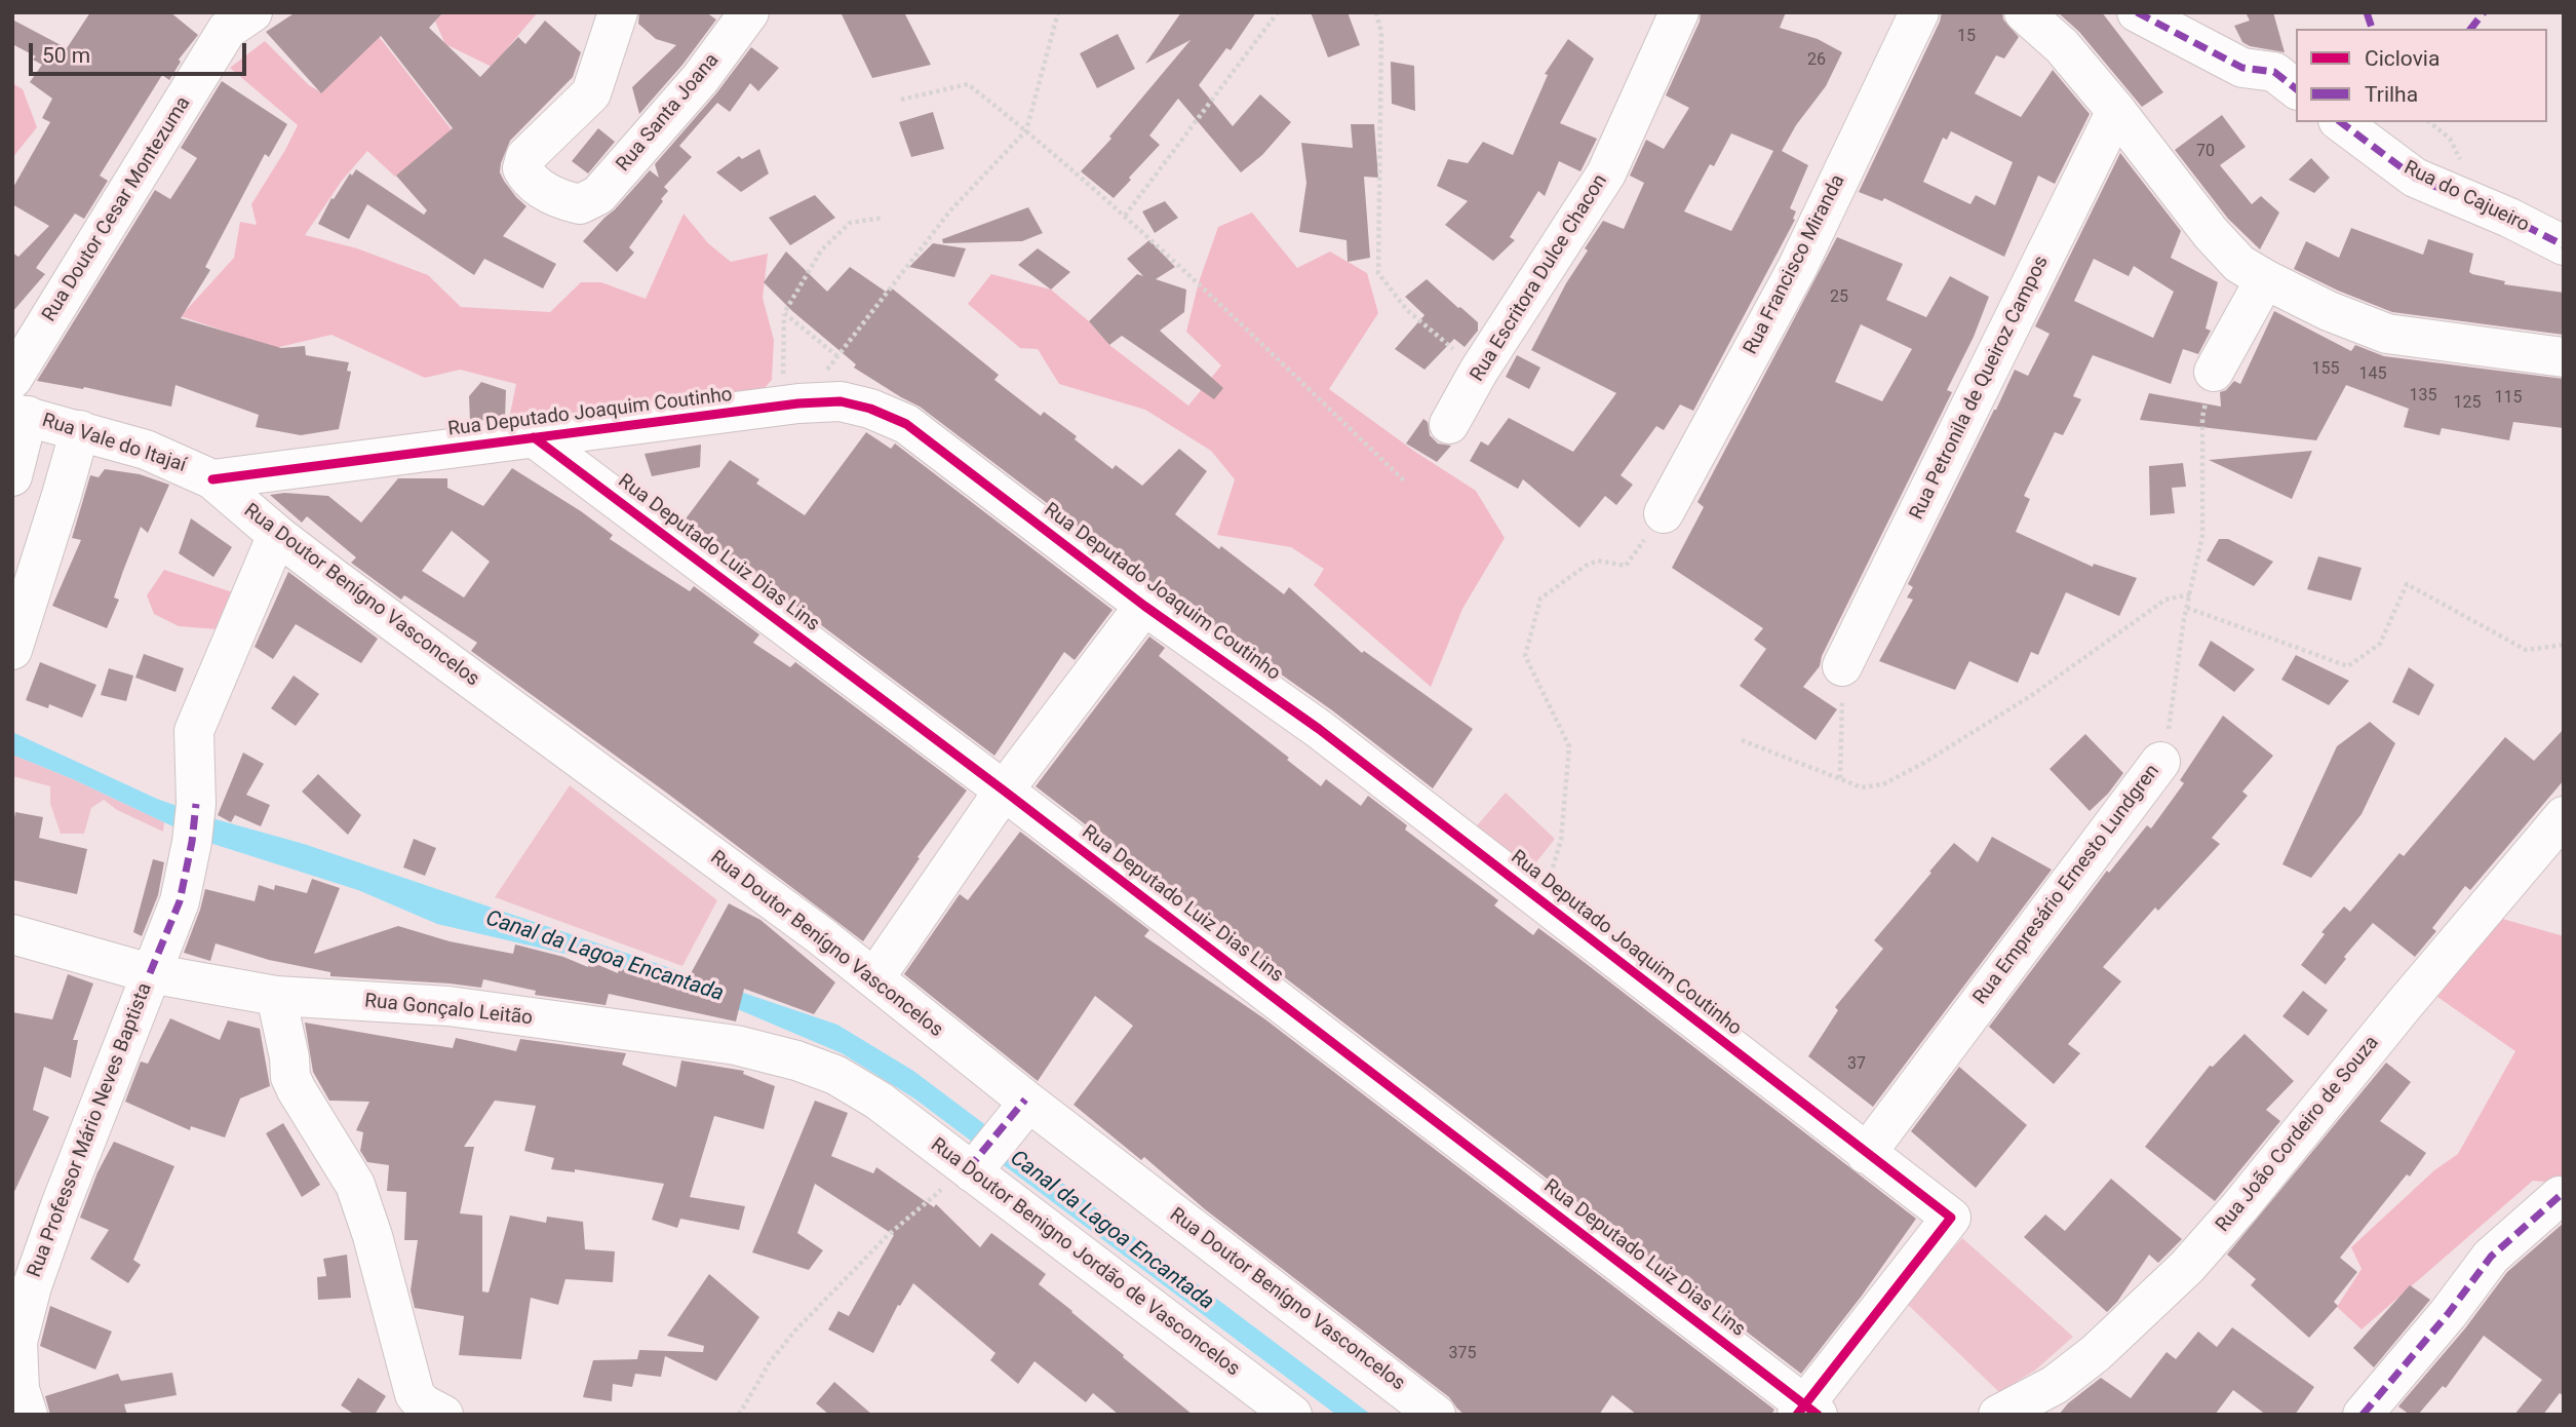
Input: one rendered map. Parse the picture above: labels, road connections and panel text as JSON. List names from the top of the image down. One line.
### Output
{"streets":{"street":["Rua Santa Joana","Rua do Cajueiro","Rua Doutor Cesar Montezuma","Rua Francisco Miranda","Rua Escritora Dulce Chacon","Rua Petronila de Queiroz Campos","Rua Deputado Joaquim Coutinho","Rua Vale do Itajaí","Rua Deputado Luiz Dias Lins","Rua Doutor Benígno Vasconcelos","Rua Empresário Ernesto Lundgren","Rua Gonçalo Leitão","Rua Professor Mário Neves Baptista","Rua João Cordeiro de Souza","Rua Doutor Benigno Jordão de Vasconcelos"]},"crossings":[["Rua Deputado Joaquim Coutinho","Rua Vale do Itajaí"],["Rua Deputado Joaquim Coutinho","Rua Deputado Luiz Dias Lins"],["Rua Deputado Joaquim Coutinho","Rua Doutor Benígno Vasconcelos"],["Rua Deputado Joaquim Coutinho","Rua Empresário Ernesto Lundgren"],["Rua Vale do Itajaí","Rua Doutor Benígno Vasconcelos"],["Rua Doutor Benígno Vasconcelos","Rua Professor Mário Neves Baptista"],["Rua Gonçalo Leitão","Rua Professor Mário Neves Baptista"],["Rua Gonçalo Leitão","Rua Doutor Benigno Jordão de Vasconcelos"]],"water":["Canal da Lagoa Encantada"],"house_numbers":["15","26","70","25","155","145","135","115","125","37","375"],"legend":["Ciclovia","Trilha"],"scale_bar":"50 m"}
